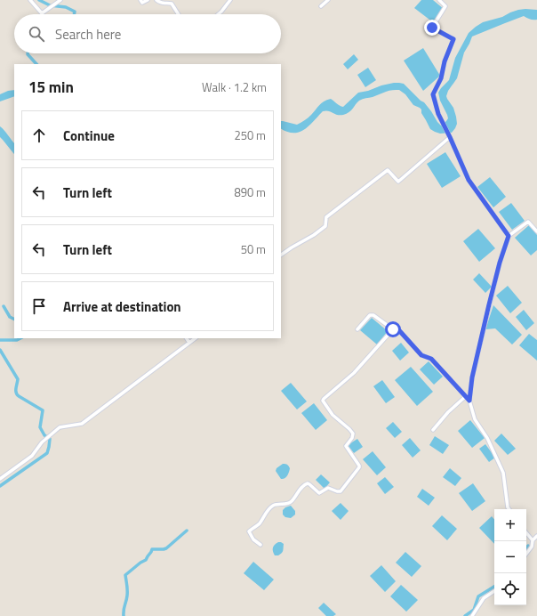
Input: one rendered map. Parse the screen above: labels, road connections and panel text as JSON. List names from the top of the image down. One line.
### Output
{"page":{"search":"Search here","heading":["15 min","Walk · 1.2 km"],"list":[["Continue","250 m"],["Turn left","890 m"],["Turn left","50 m"],"Arrive at destination"],"map_buttons":["+","−"]}}
